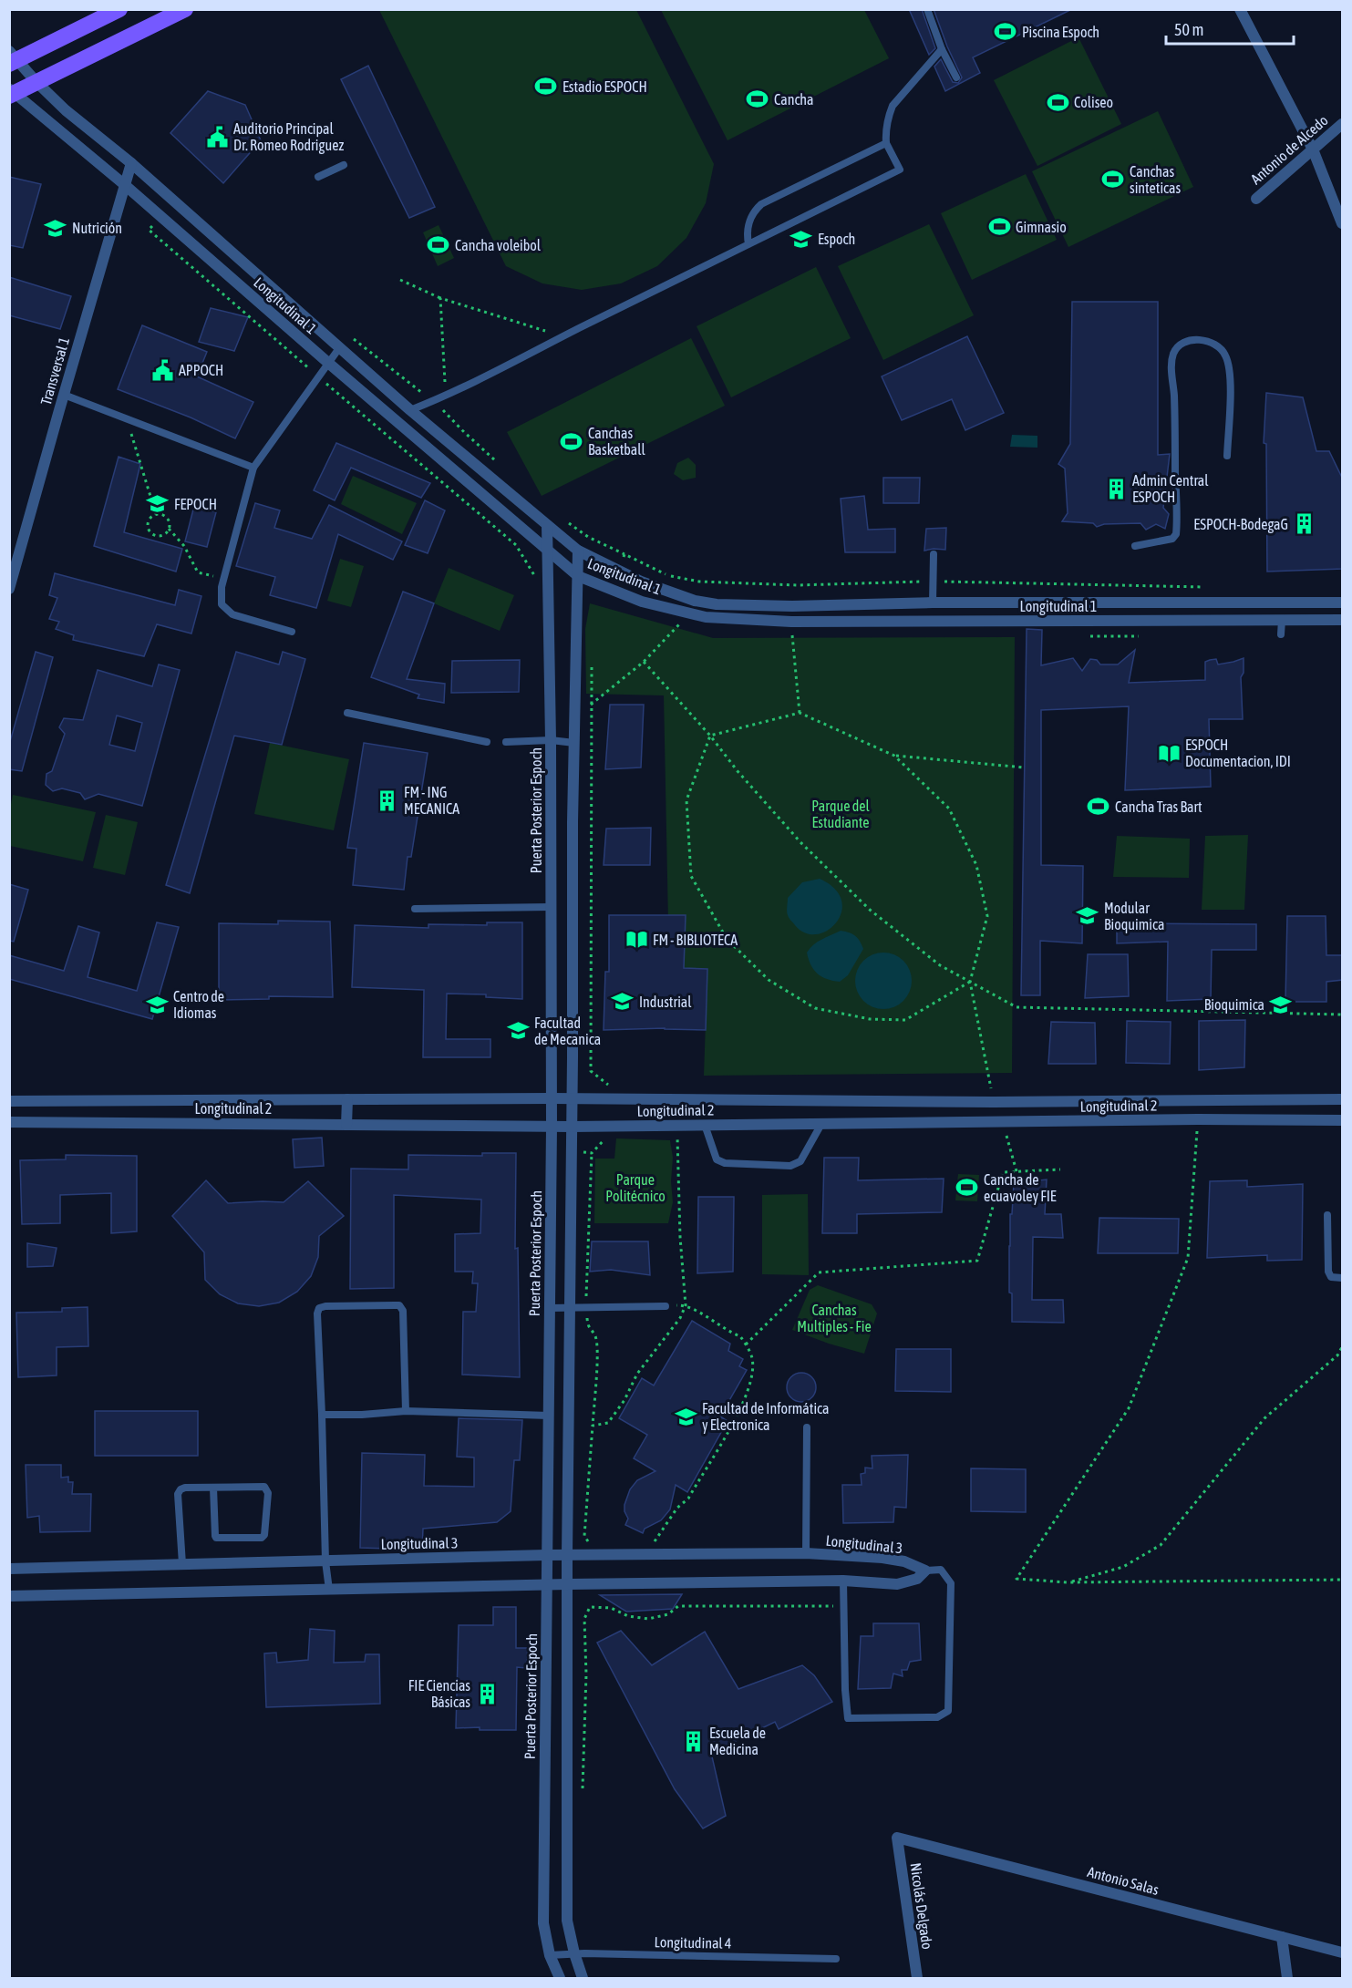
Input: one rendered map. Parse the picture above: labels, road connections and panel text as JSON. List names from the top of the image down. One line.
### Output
{"streets":{"street":["Antonio de Alcedo","Longitudinal 1","Transversal 1","Puerta Posterior Espoch","Longitudinal 2","Longitudinal 3","Antonio Salas","Nicolás Delgado"],"lane":["Longitudinal 4"]},"crossings":[["Longitudinal 1","Transversal 1"],["Longitudinal 1","Puerta Posterior Espoch"],["Puerta Posterior Espoch","Longitudinal 2"],["Puerta Posterior Espoch","Longitudinal 3"],["Puerta Posterior Espoch","Longitudinal 4"],["Antonio Salas","Nicolás Delgado"]],"parks":["Parque del Estudiante","Parque Politécnico","Canchas Multiples - Fie"],"places":{"sports":["Piscina Espoch","Estadio ESPOCH","Cancha","Coliseo","Canchas sinteticas","Gimnasio","Cancha voleibol","Canchas Basketball","Cancha Tras Bart","Cancha de ecuavoley FIE"],"public building":["Auditorio Principal Dr. Romeo Rodriguez","APPOCH"],"school or university":["Nutrición","Espoch","FEPOCH","Modular Bioquimica","Industrial","Centro de Idiomas","Bioquimica","Facultad de Mecanica","Facultad de Informática y Electronica"],"building":["Admin Central ESPOCH","ESPOCH-BodegaG","FM - ING MECANICA","FIE Ciencias Básicas","Escuela de Medicina"],"library":["ESPOCH Documentacion, IDI","FM - BIBLIOTECA"]},"scale_bar":"50 m"}
